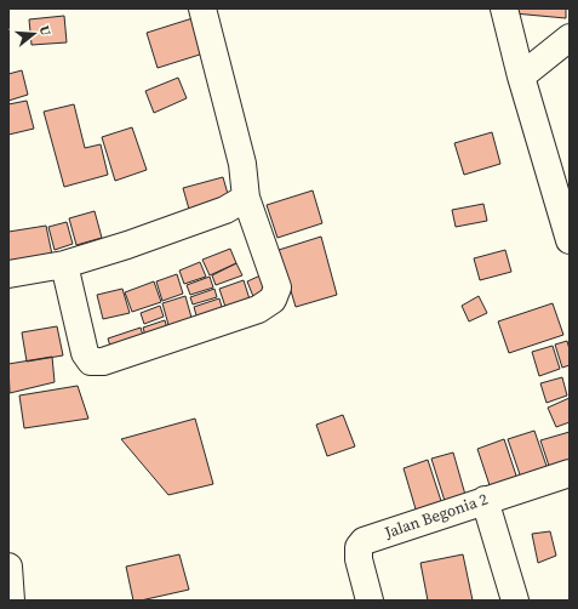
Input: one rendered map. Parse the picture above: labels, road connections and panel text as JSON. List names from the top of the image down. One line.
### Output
{"streets":{"street":["Jalan Begonia 2"]},"north":"right"}
